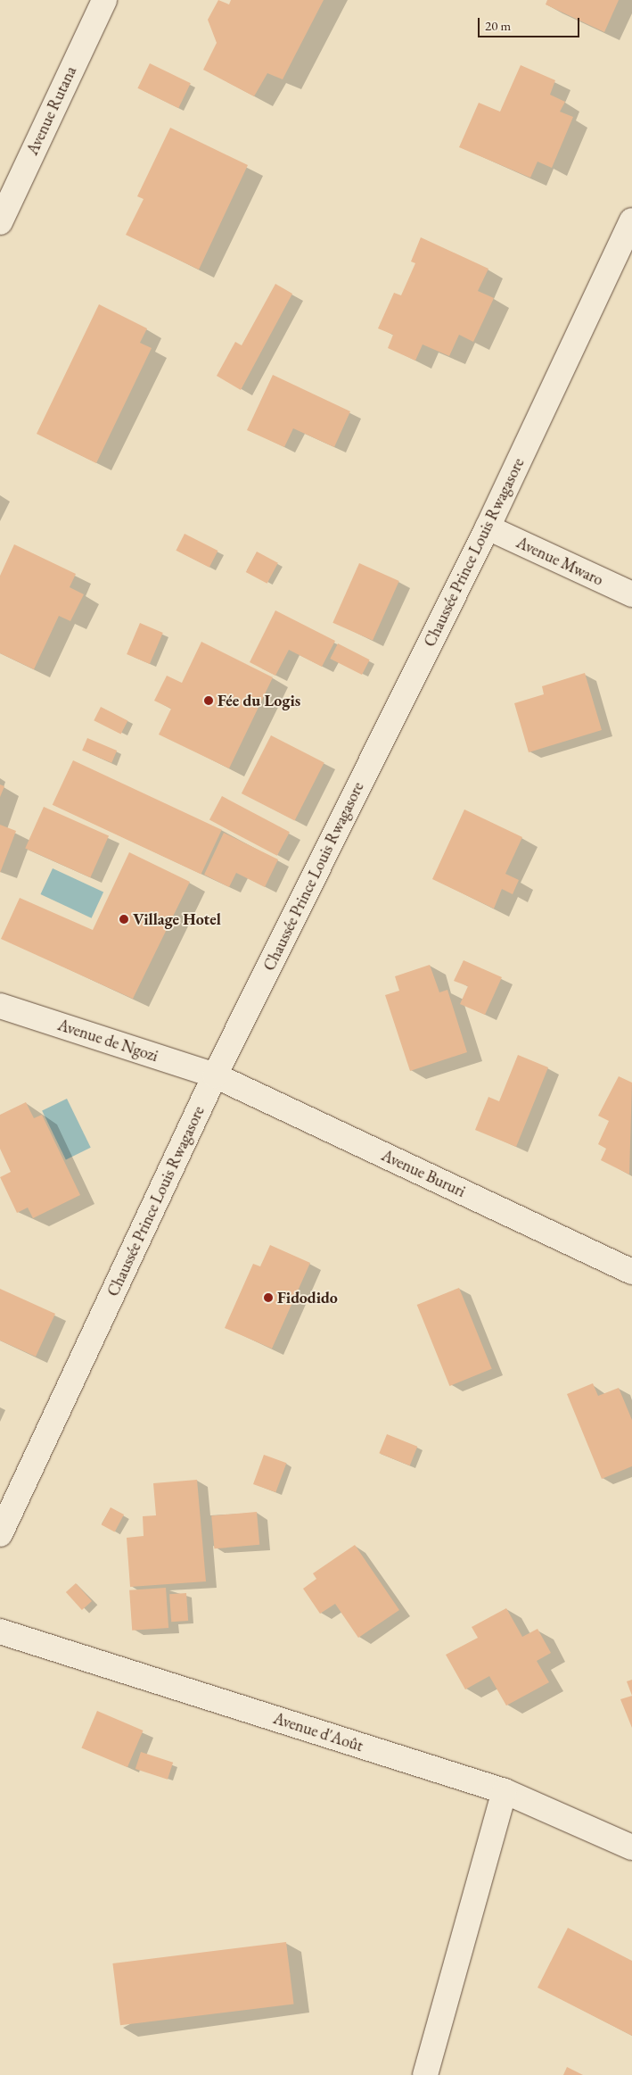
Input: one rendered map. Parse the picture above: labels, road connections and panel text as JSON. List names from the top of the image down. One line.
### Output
{"streets":{"street":["Avenue Rutana","Chaussée Prince Louis Rwagasore","Avenue Mwaro","Avenue de Ngozi","Avenue Bururi","Avenue d'Août"]},"crossings":[["Chaussée Prince Louis Rwagasore","Avenue Mwaro"],["Chaussée Prince Louis Rwagasore","Avenue de Ngozi"],["Chaussée Prince Louis Rwagasore","Avenue Bururi"],["Avenue de Ngozi","Avenue Bururi"]],"places":["Fée du Logis","Village Hotel","Fidodido"],"scale_bar":"20 m"}
